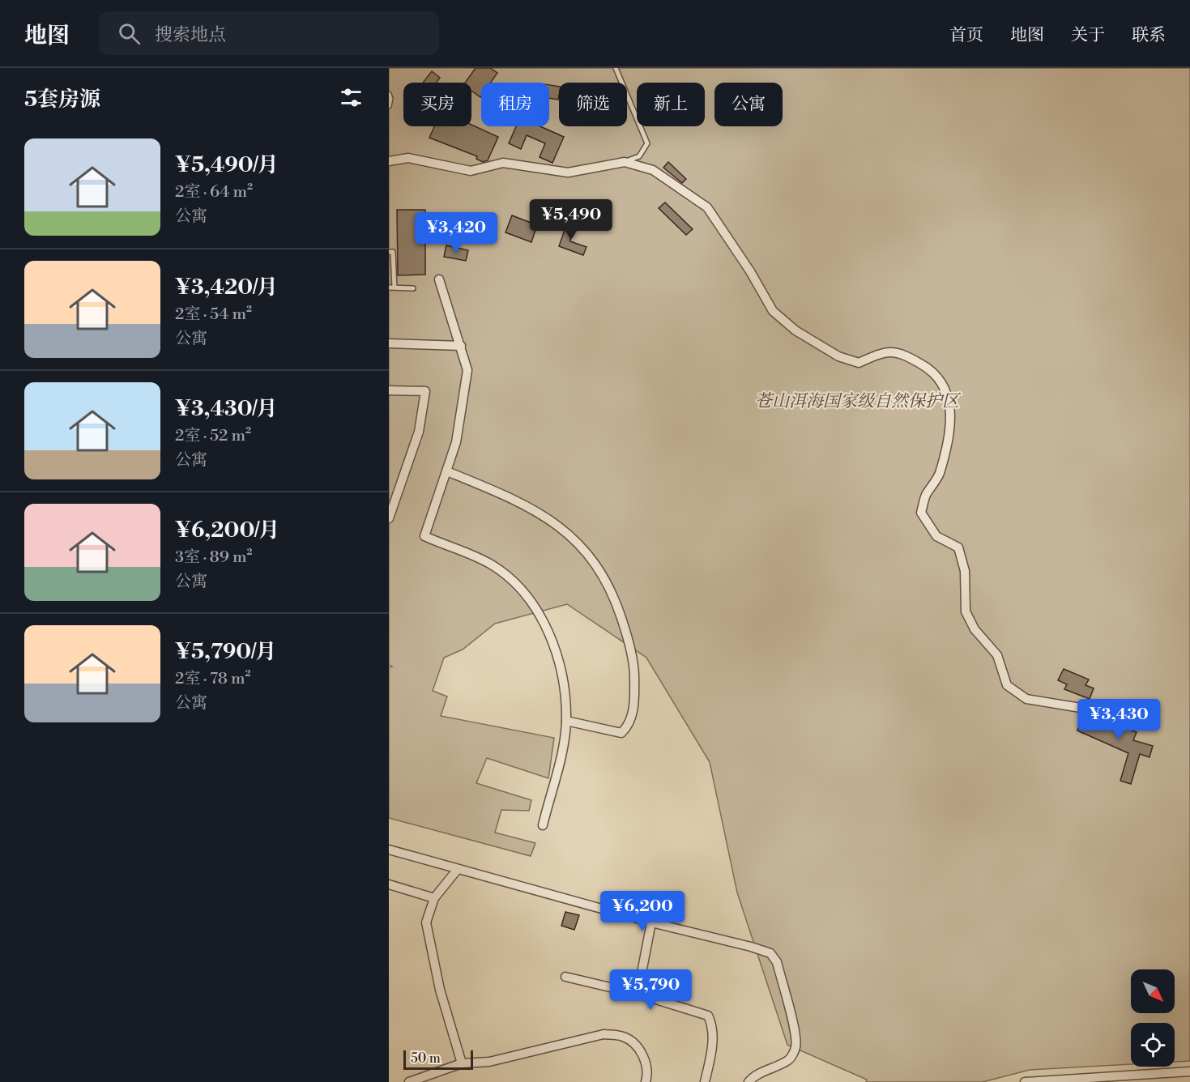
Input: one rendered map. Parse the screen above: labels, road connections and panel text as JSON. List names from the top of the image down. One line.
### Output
{"parks":["苍山洱海国家级自然保护区"],"scale_bar":"50 m","north":"bottom right","page":{"header":"地图","search":"搜索地点","nav":["首页","地图","关于","联系"],"heading":"5套房源","chip":["买房","租房","筛选","新上","公寓"],"list":[{"name":"¥5,490/月","note":"2室 · 64 m² · 公寓"},{"name":"¥3,420/月","note":"2室 · 54 m² · 公寓"},{"name":"¥3,430/月","note":"2室 · 52 m² · 公寓"},{"name":"¥6,200/月","note":"3室 · 89 m² · 公寓"},{"name":"¥5,790/月","note":"2室 · 78 m² · 公寓"}],"price":["¥5,490","¥3,420","¥3,430","¥6,200","¥5,790"],"scale":"50 m"}}
